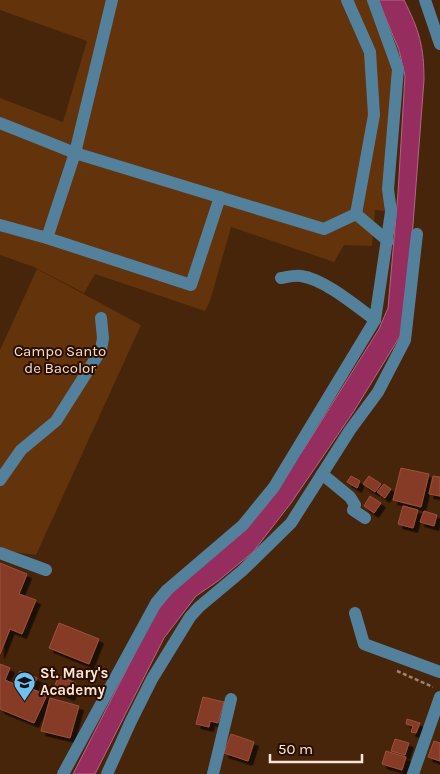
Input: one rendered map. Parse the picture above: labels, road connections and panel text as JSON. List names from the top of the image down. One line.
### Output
{"parks":["Campo Santo de Bacolor"],"places":{"school or university":["St. Mary's Academy"]},"scale_bar":"50 m"}
